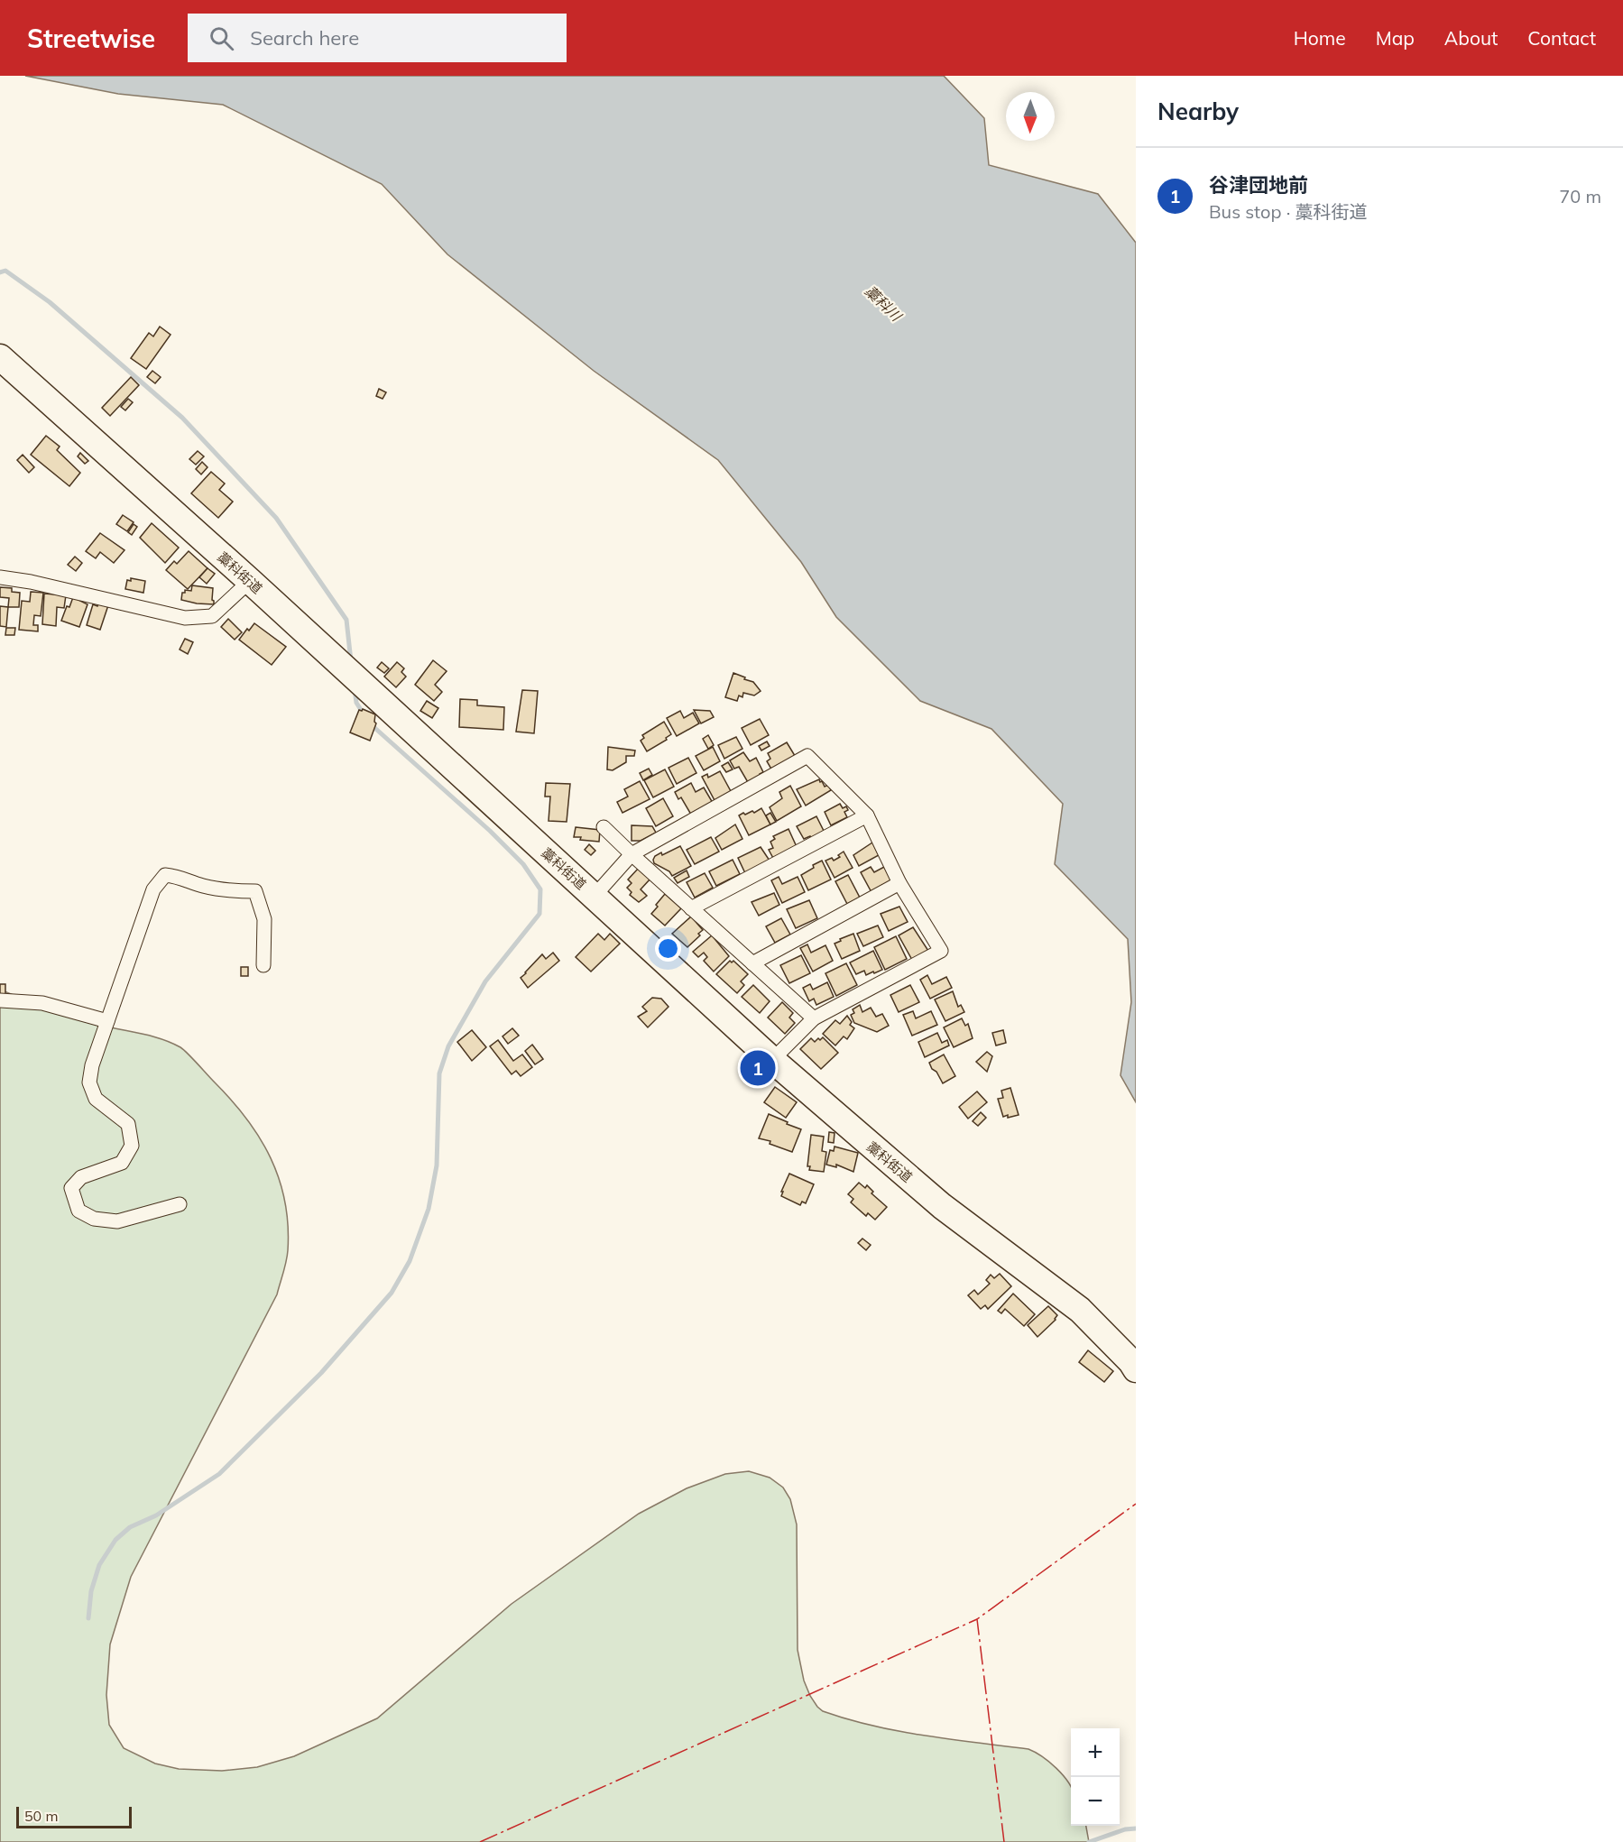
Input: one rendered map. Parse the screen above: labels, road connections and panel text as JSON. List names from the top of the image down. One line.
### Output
{"streets":{"highway":["藁科街道"]},"water":["藁科川"],"scale_bar":"50 m","north":"bottom","page":{"header":"Streetwise","search":"Search here","nav":["Home","Map","About","Contact"],"heading":"Nearby","list":[{"mark":"1","name":"谷津団地前","note":"Bus stop · 藁科街道","value":"70 m"}],"pins":"1","map_buttons":["+","−"],"scale":"50 m"}}
